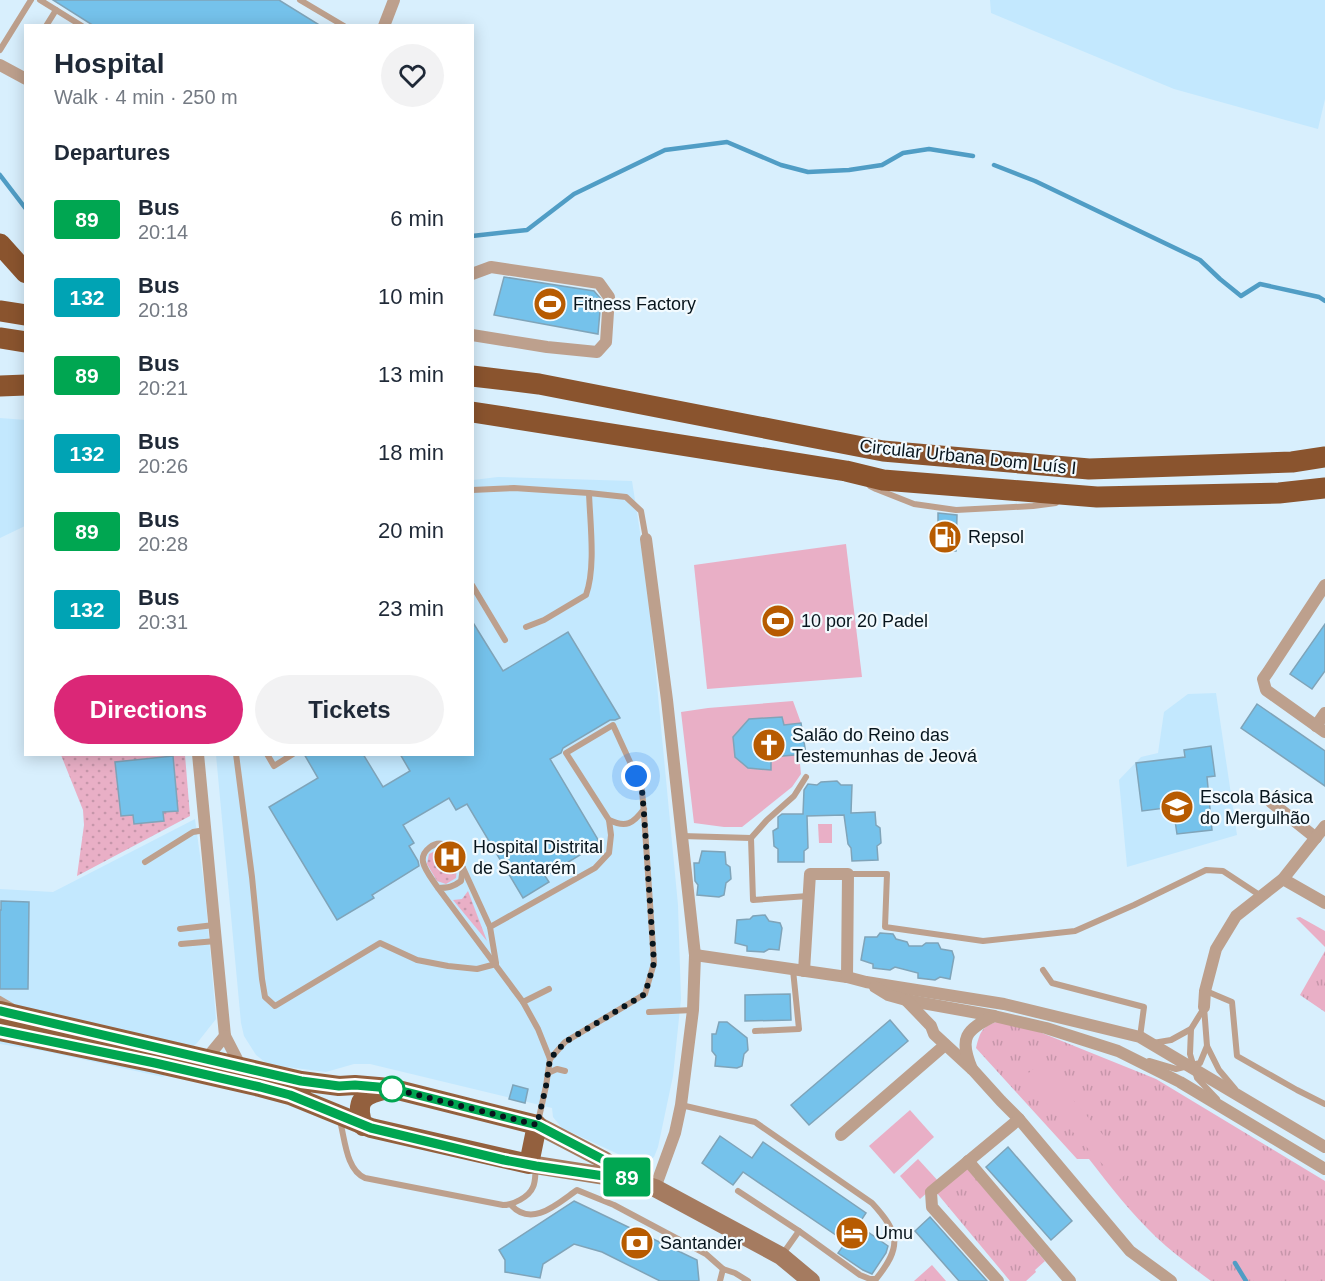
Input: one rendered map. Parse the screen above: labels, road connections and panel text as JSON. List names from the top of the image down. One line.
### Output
{"streets":{"highway":["Circular Urbana Dom Luís I"]},"places":{"sports":["Fitness Factory","10 por 20 Padel"],"fuel station":["Repsol"],"church":["Salão do Reino das Testemunhas de Jeová"],"school or university":["Escola Básica do Mergulhão"],"hospital":["Hospital Distrital de Santarém"],"hotel":["Umu"],"bank":["Santander"]},"lines":["bus line 89"],"page":{"on_map":"89","heading":[["Hospital","Walk · 4 min · 250 m"],"Departures"],"list":[{"mark":"89","name":"Bus","note":"20:14","value":"6 min"},{"mark":"132","name":"Bus","note":"20:18","value":"10 min"},{"mark":"89","name":"Bus","note":"20:21","value":"13 min"},{"mark":"132","name":"Bus","note":"20:26","value":"18 min"},{"mark":"89","name":"Bus","note":"20:28","value":"20 min"},{"mark":"132","name":"Bus","note":"20:31","value":"23 min"}],"buttons":["Directions","Tickets"]}}
